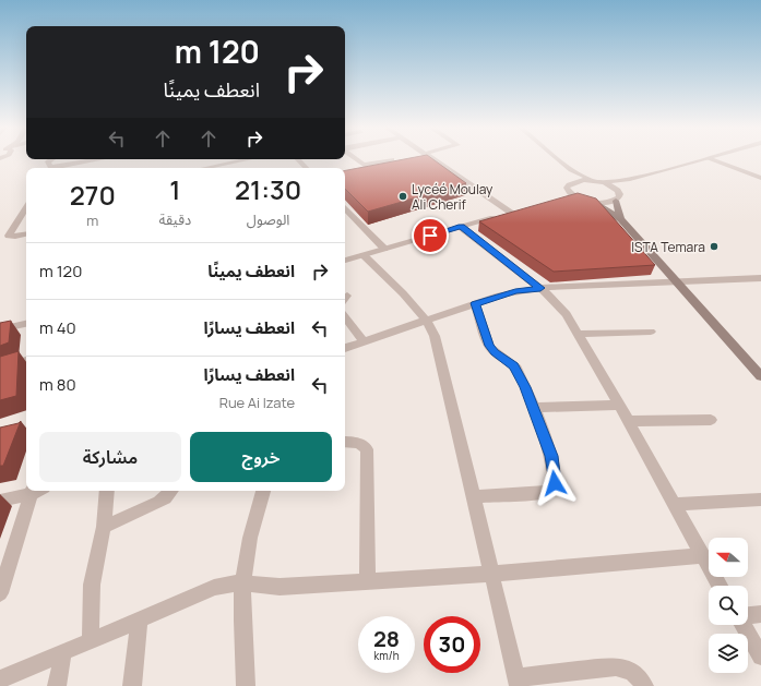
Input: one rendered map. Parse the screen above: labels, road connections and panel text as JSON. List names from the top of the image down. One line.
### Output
{"places":["Lycéé Moulay Ali Cherif","ISTA Temara"],"north":"left","page":{"turn":["120 m","انعطف يمينًا"],"eta":["21:30","الوصول","1","دقيقة","270","m"],"list":[{"name":"انعطف يمينًا","value":"120 m"},{"name":"انعطف يسارًا","value":"40 m"},{"name":"انعطف يسارًا","note":"Rue Ai Izate","value":"80 m"}],"buttons":["خروج","مشاركة"],"speed":"28 km/h","limit":"30"}}
